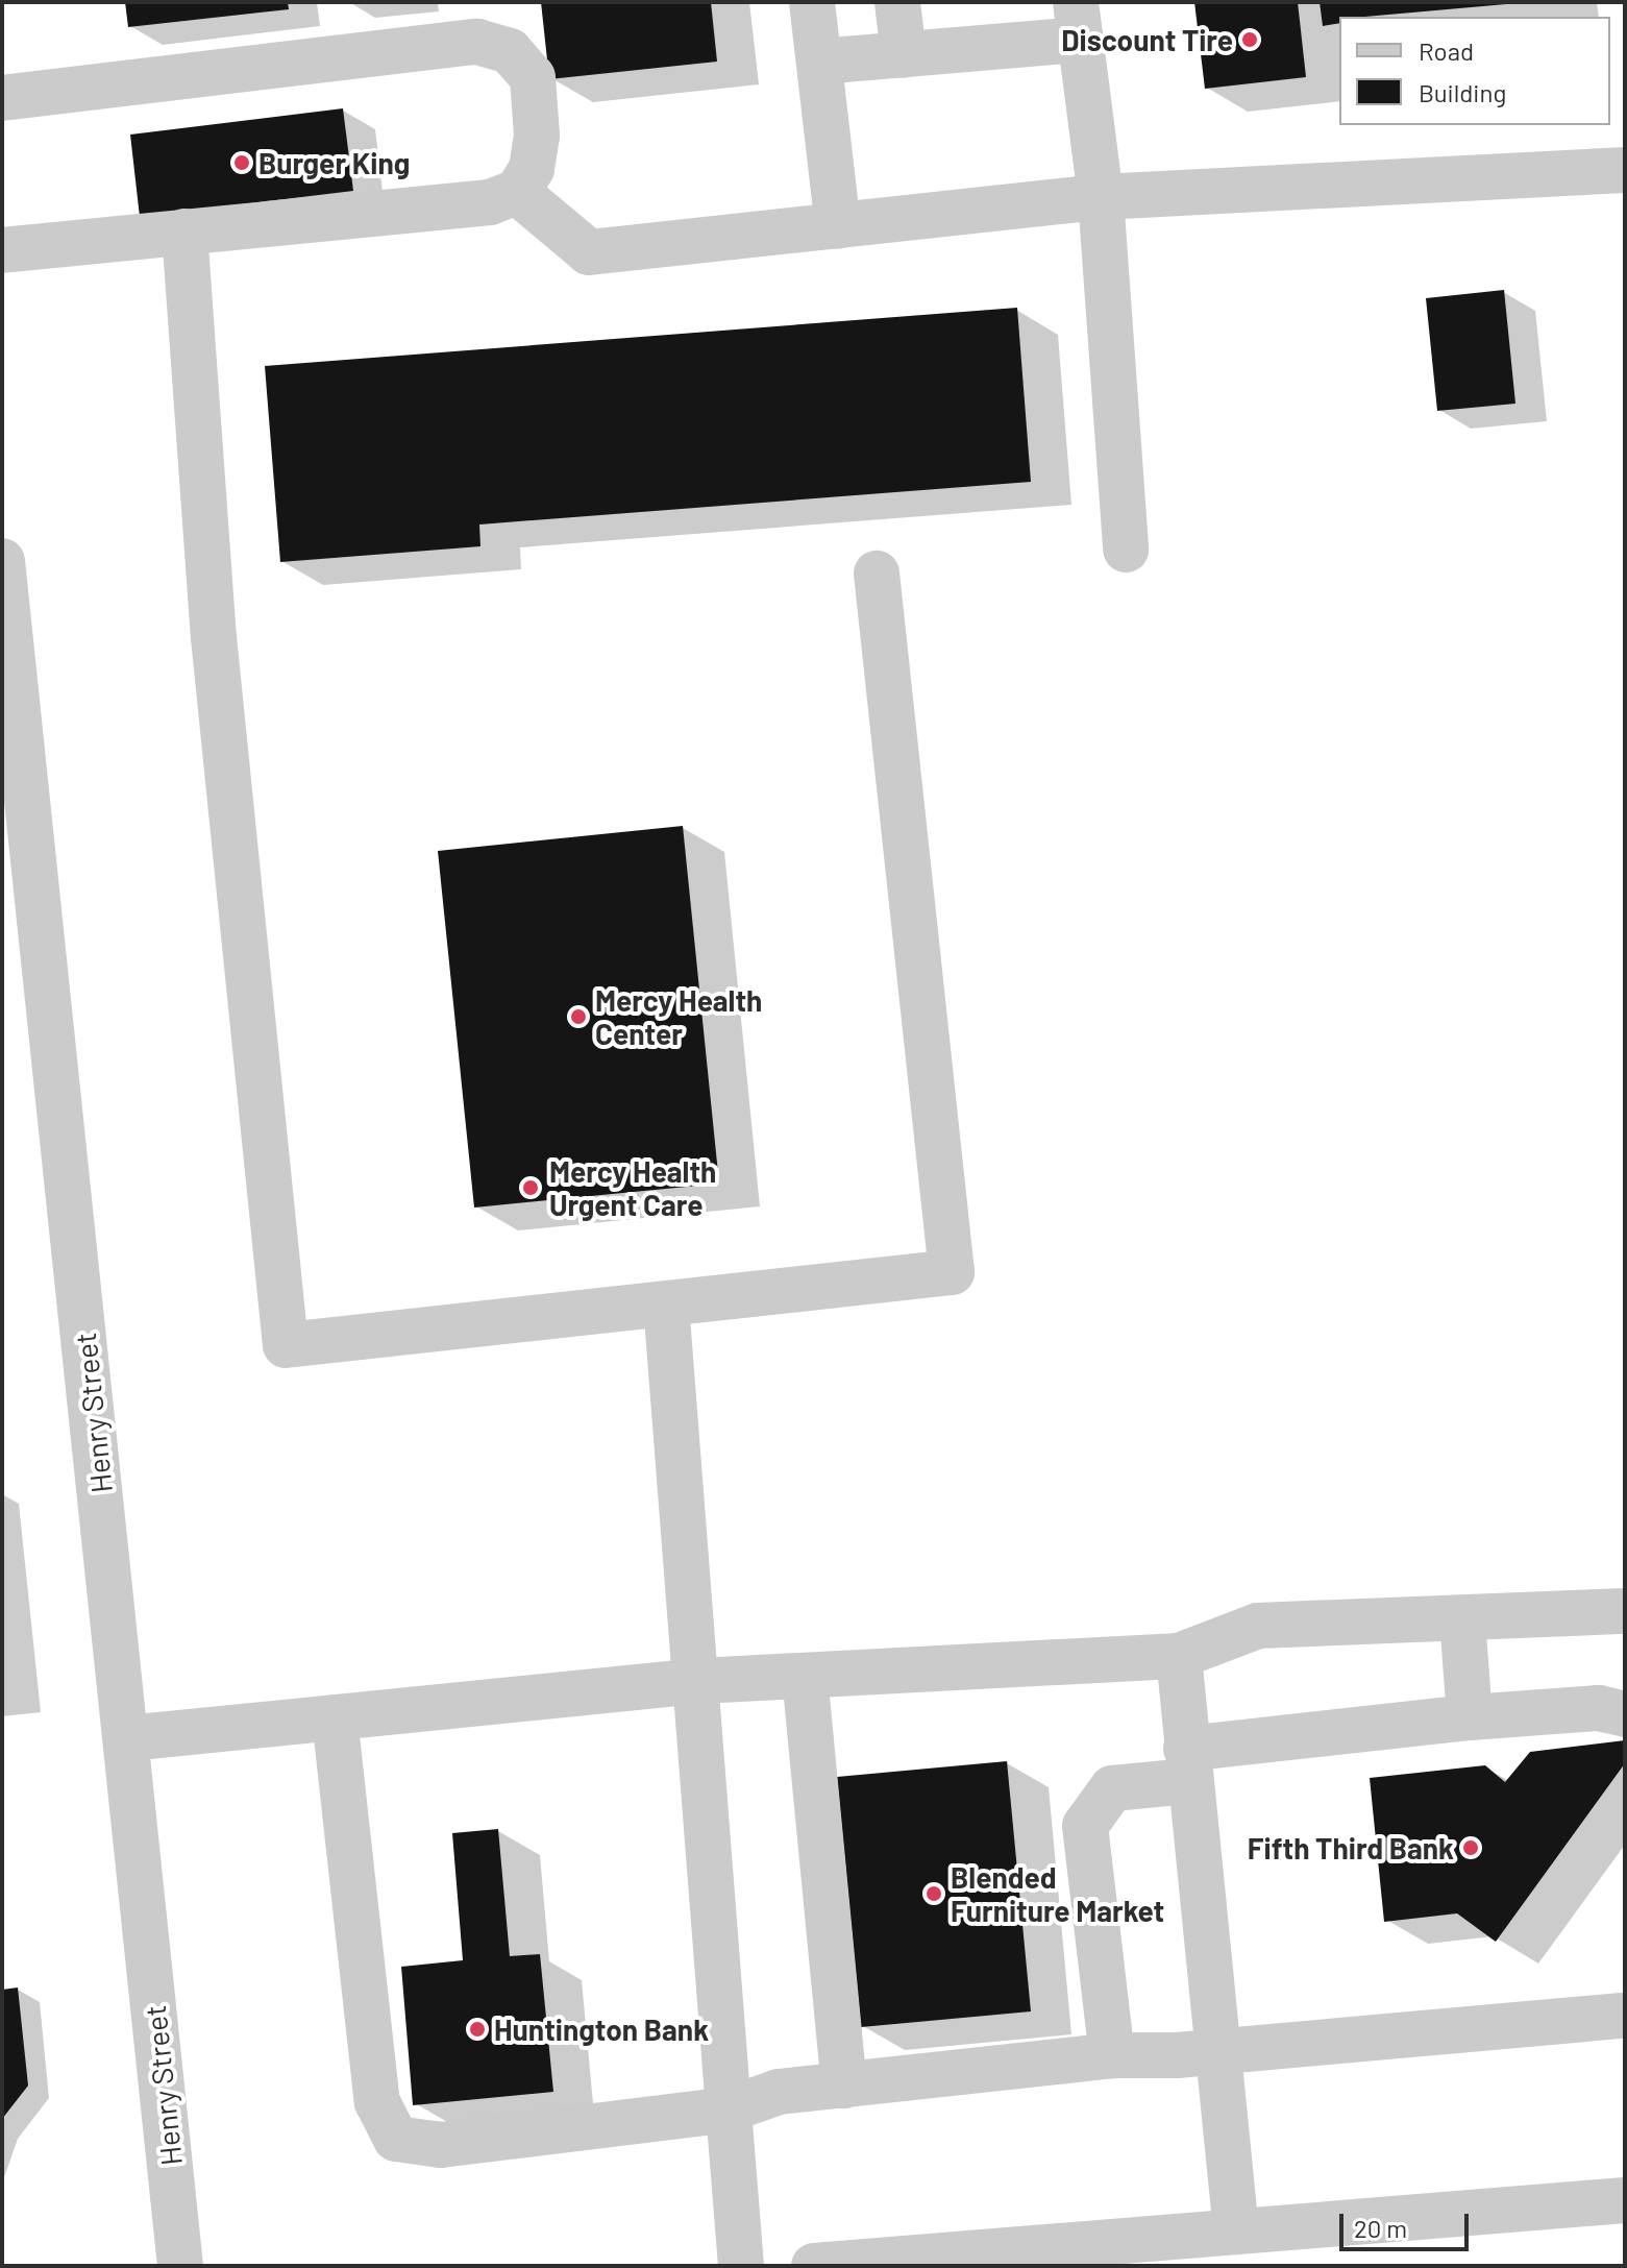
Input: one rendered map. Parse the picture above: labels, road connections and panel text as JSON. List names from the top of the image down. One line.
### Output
{"streets":{"street":["Henry Street"]},"places":["Discount Tire","Burger King","Mercy Health Center","Mercy Health Urgent Care","Fifth Third Bank","Blended Furniture Market","Huntington Bank"],"legend":["Road","Building"],"scale_bar":"20 m"}
